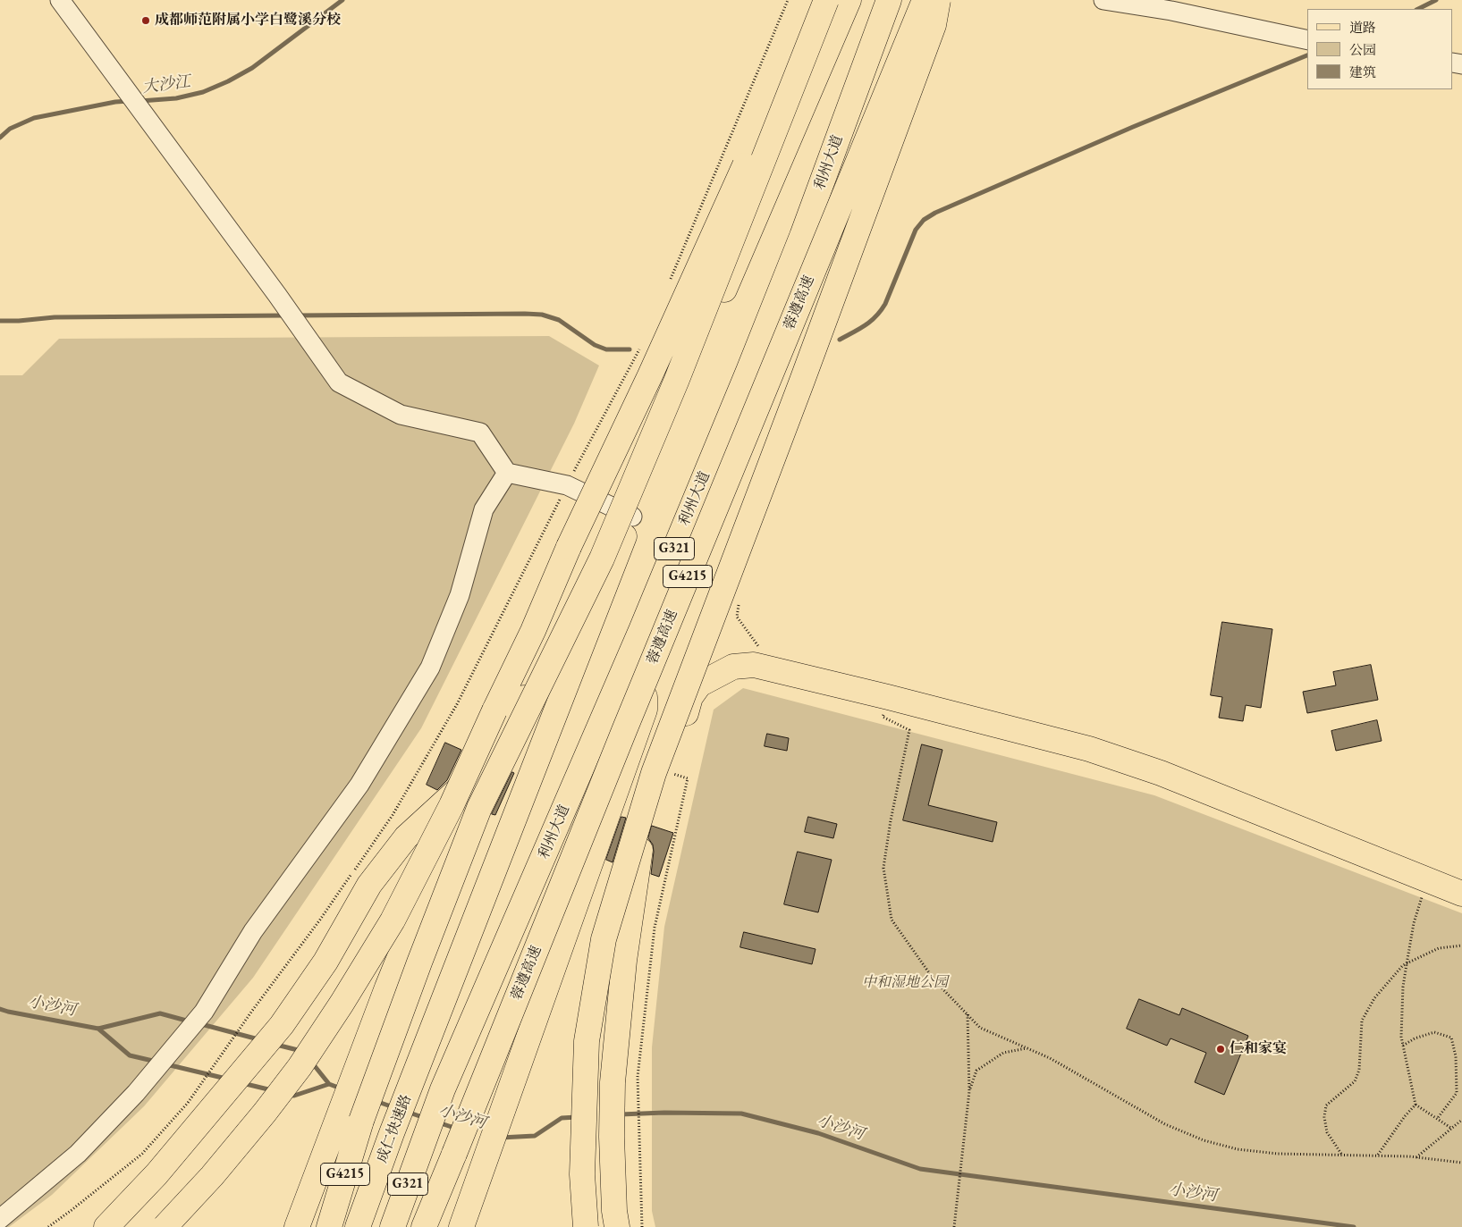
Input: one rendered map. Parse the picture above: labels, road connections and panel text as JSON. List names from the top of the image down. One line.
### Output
{"streets":{"main road":["利州大道","蓉遵高速","G321","G4215","成仁快速路"]},"crossings":[["G321","成仁快速路"]],"water":["大沙江","小沙河"],"parks":["中和湿地公园"],"places":["成都师范附属小学白鹭溪分校","仁和家宴"],"legend":["道路","公园","建筑"]}
